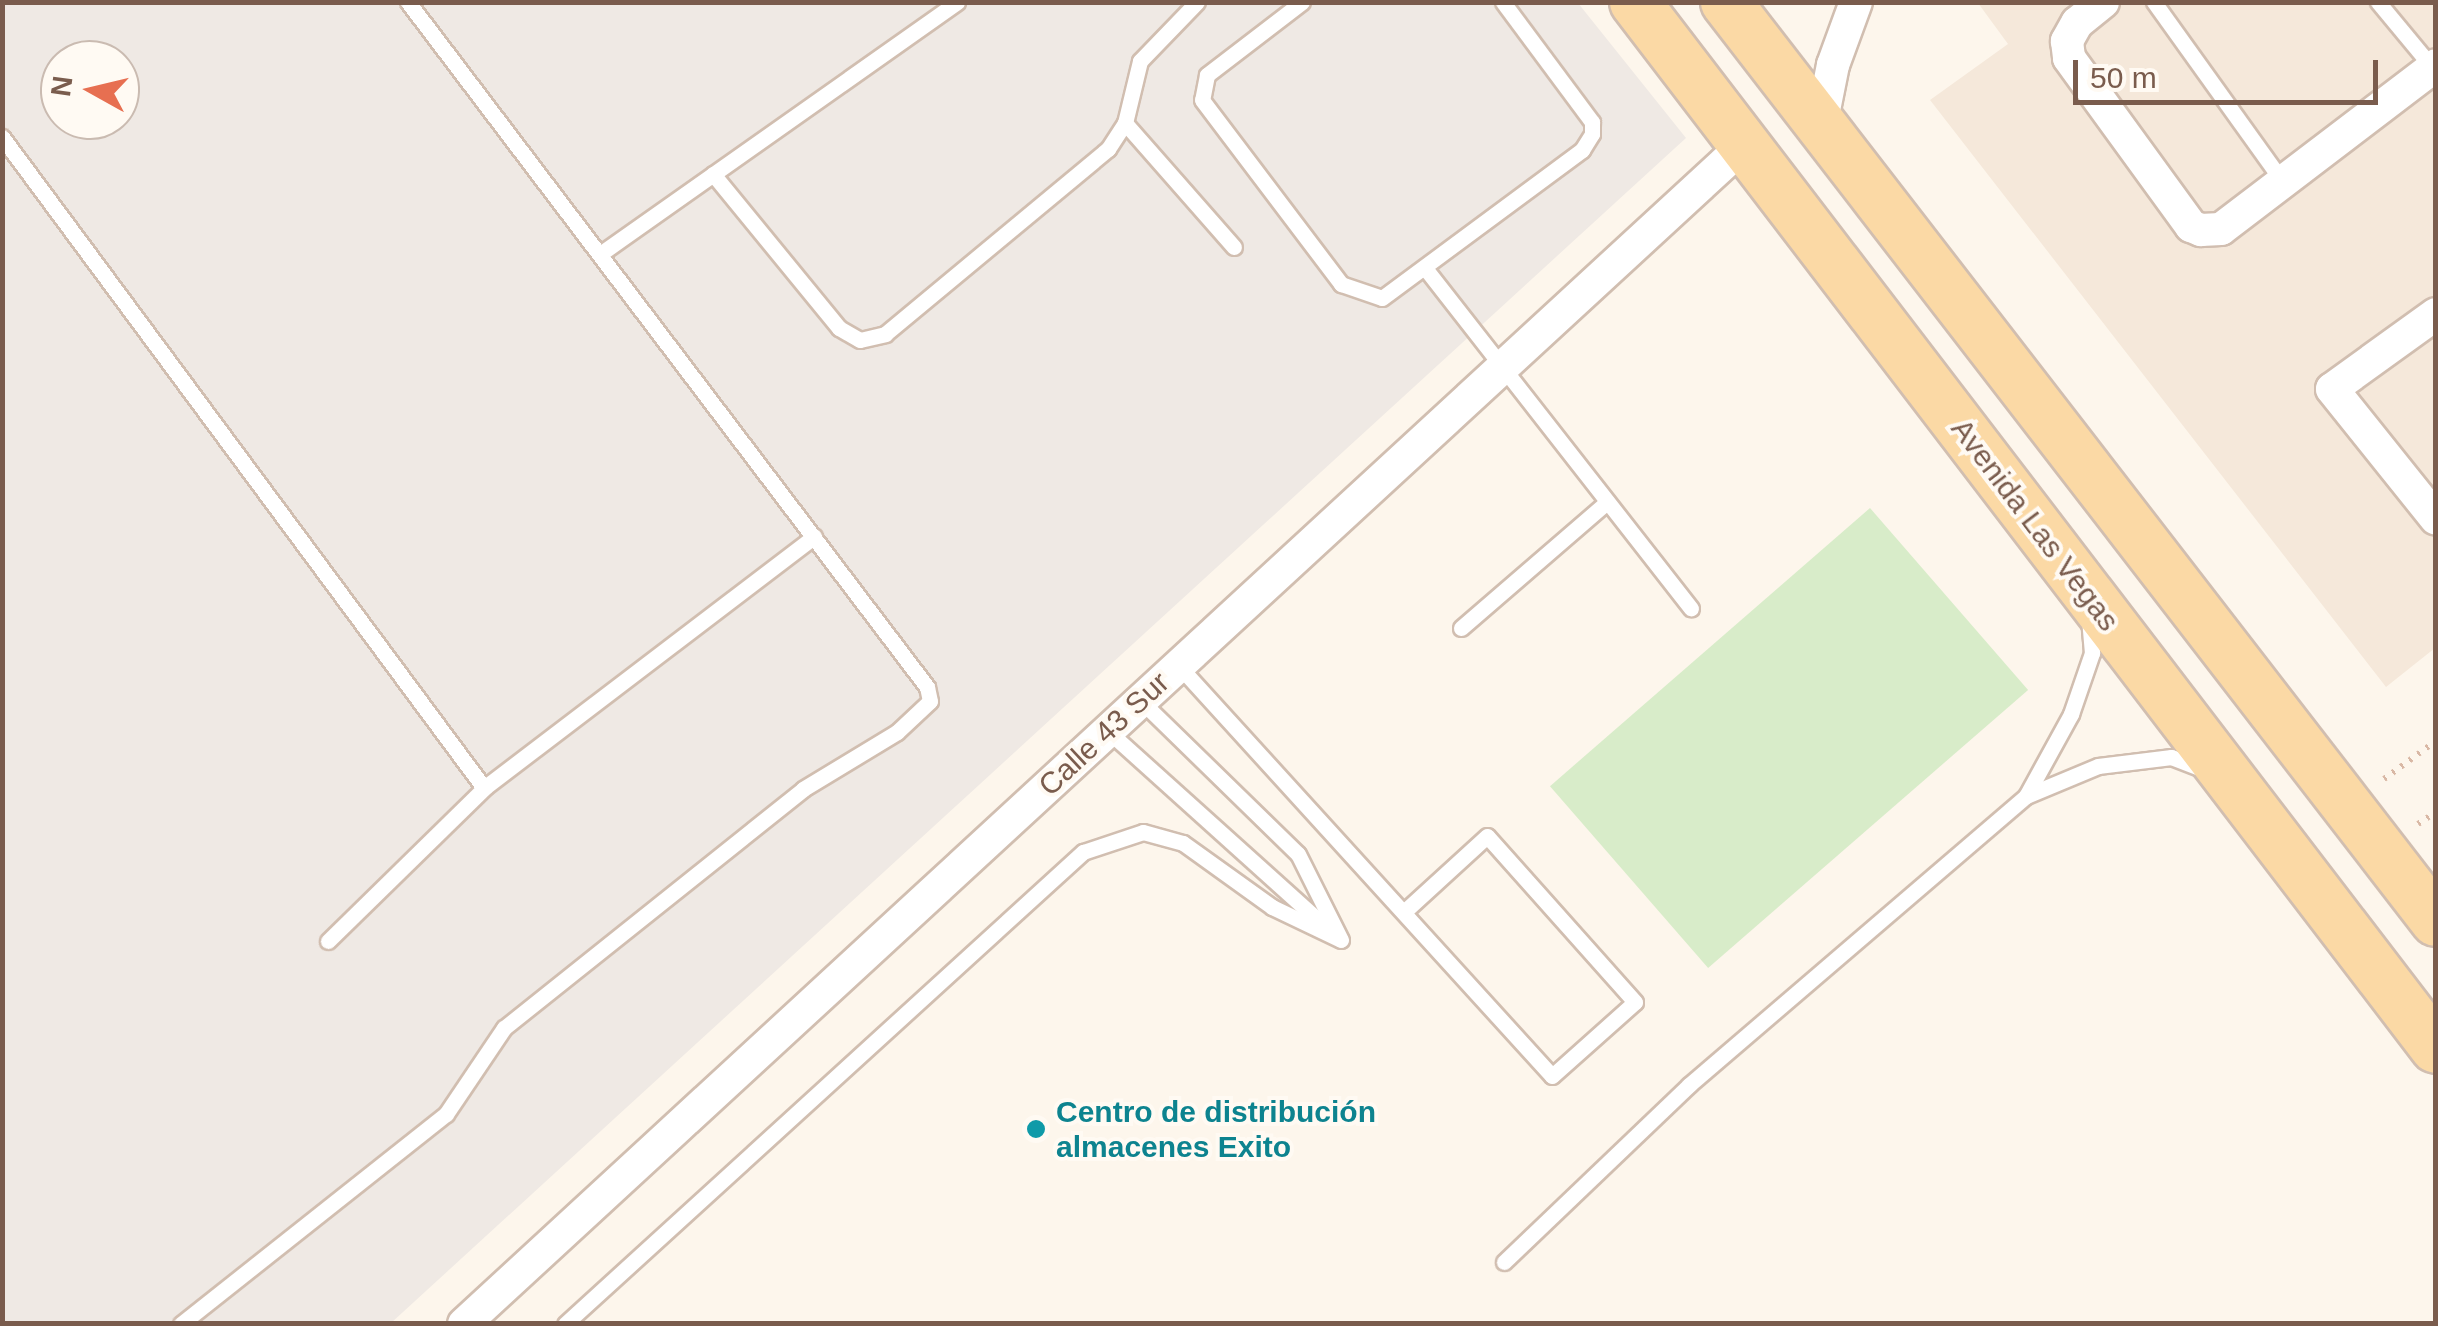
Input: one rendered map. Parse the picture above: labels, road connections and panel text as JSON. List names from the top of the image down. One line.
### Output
{"streets":{"main road":["Avenida Las Vegas"],"street":["Calle 43 Sur"]},"crossings":[["Avenida Las Vegas","Calle 43 Sur"]],"places":["Centro de distribución almacenes Exito"],"scale_bar":"50 m","north":"left"}
